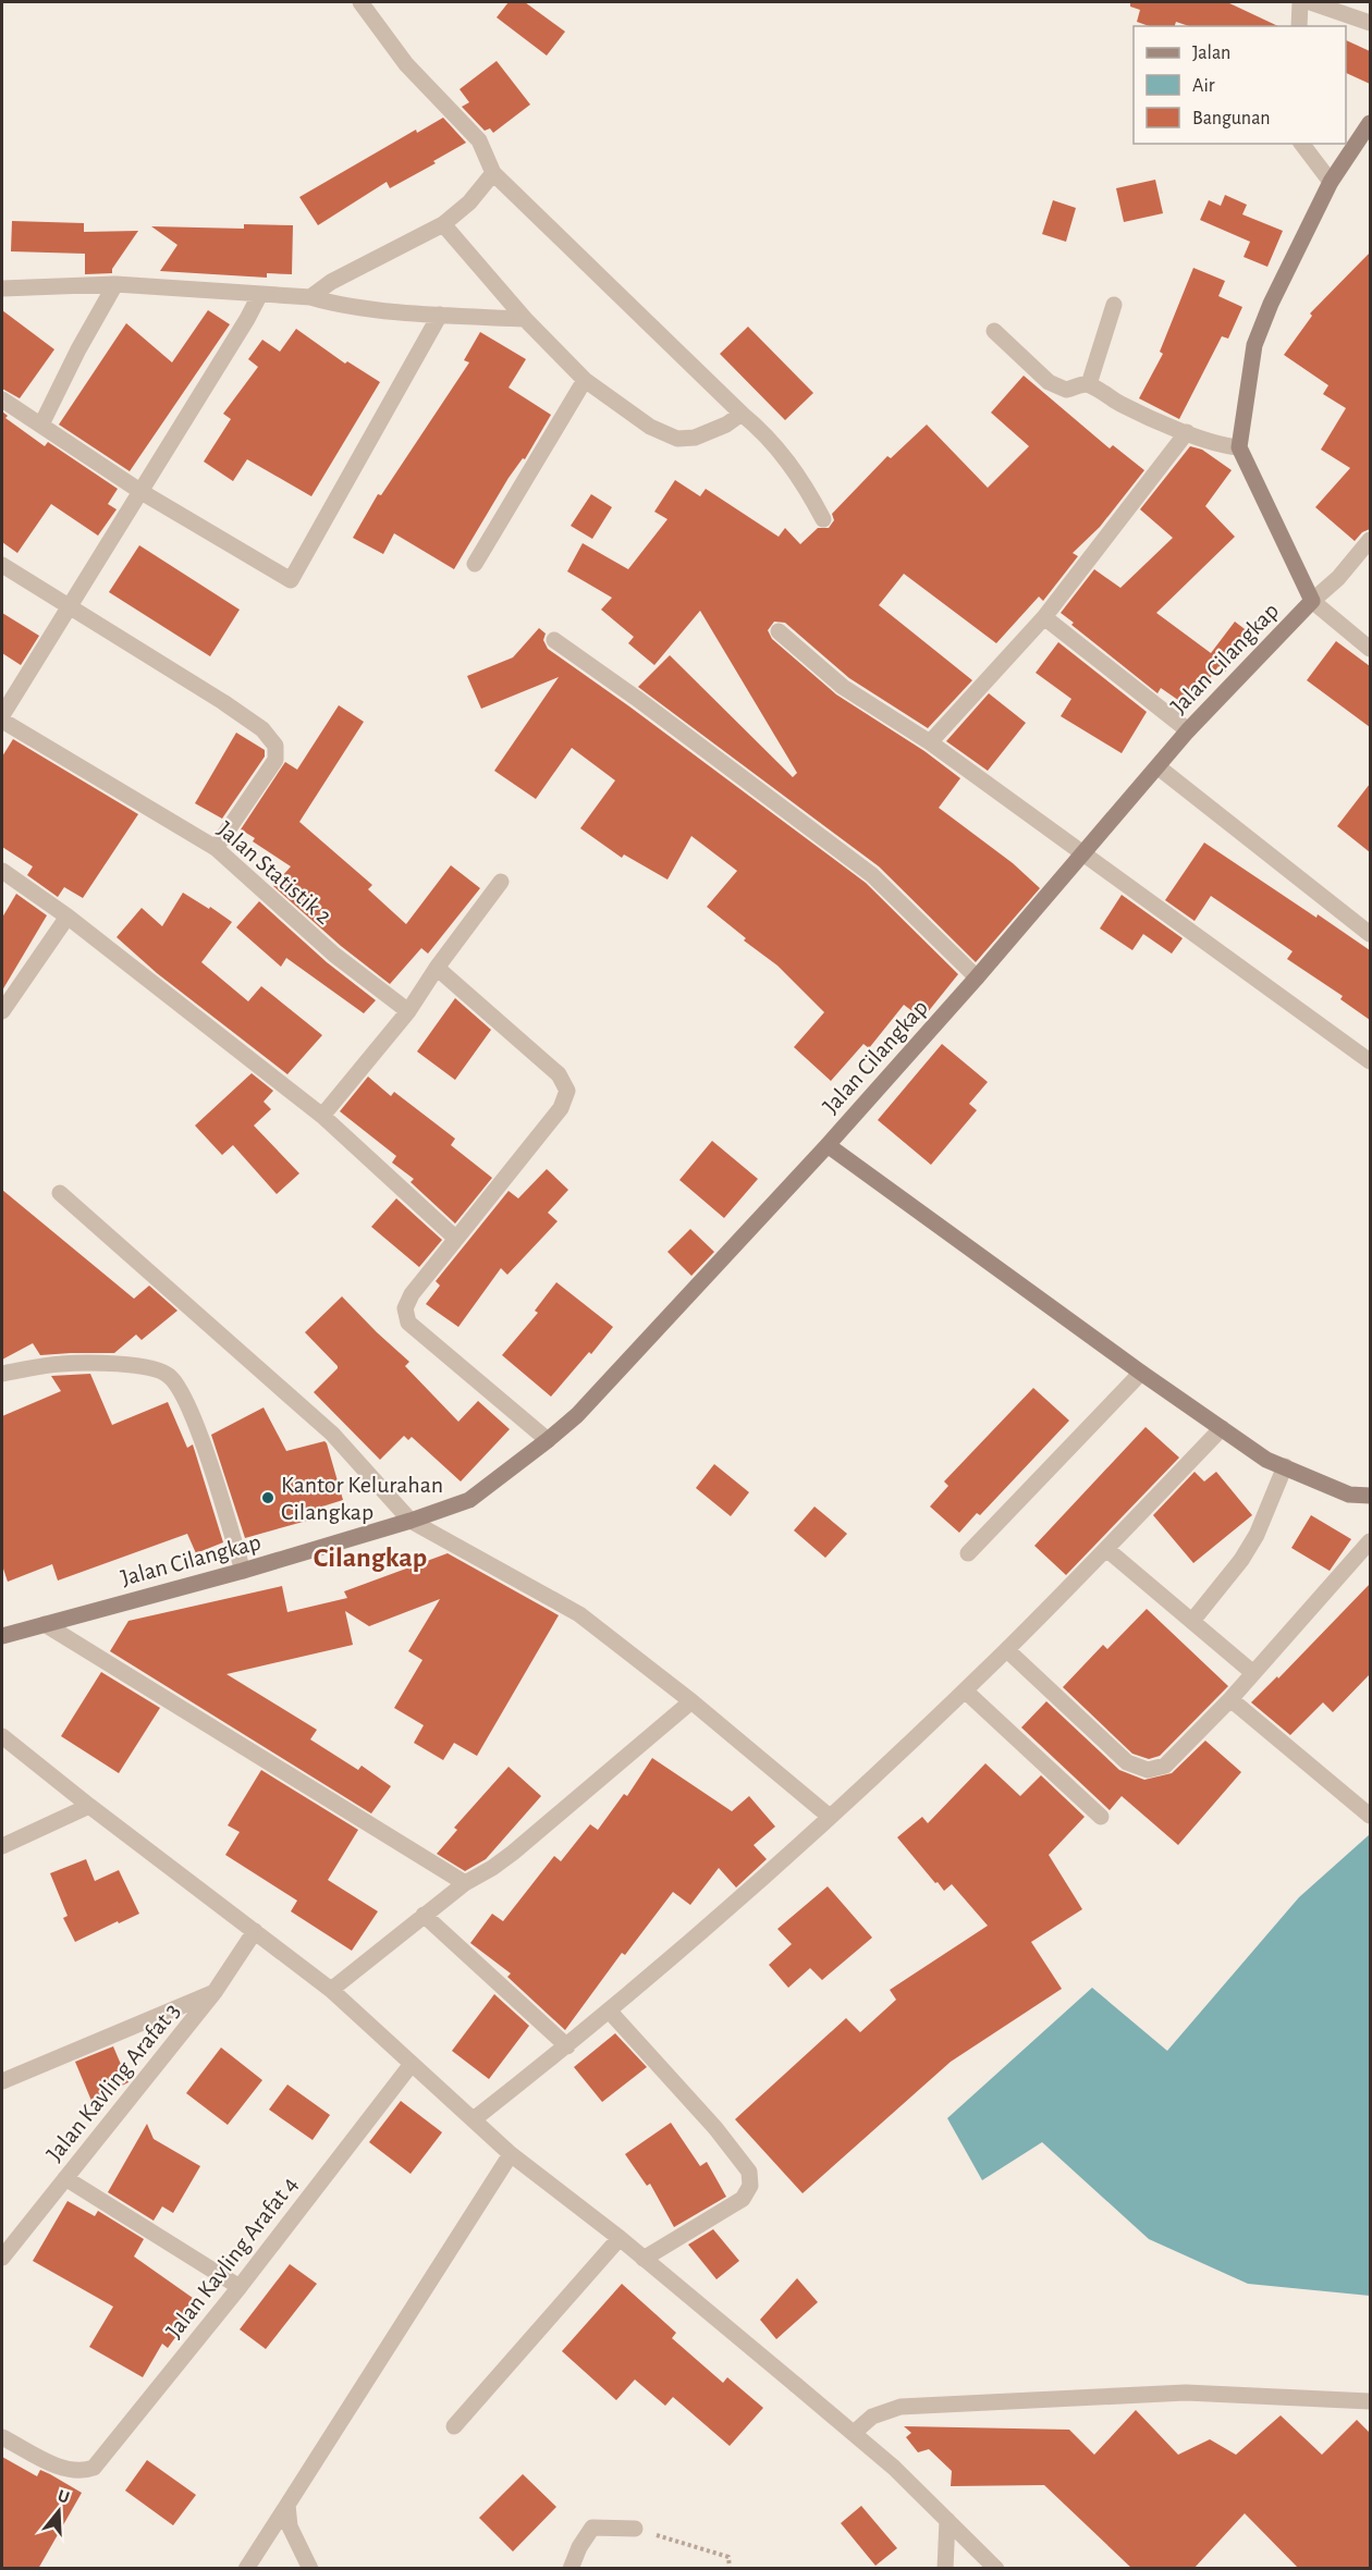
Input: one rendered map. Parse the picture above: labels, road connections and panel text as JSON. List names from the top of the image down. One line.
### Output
{"streets":{"street":["Jalan Cilangkap","Jalan Statistik 2","Jalan Kavling Arafat 3","Jalan Kavling Arafat 4"]},"districts":["Cilangkap"],"places":["Kantor Kelurahan Cilangkap"],"legend":["Jalan","Air","Bangunan"],"north":"top"}
